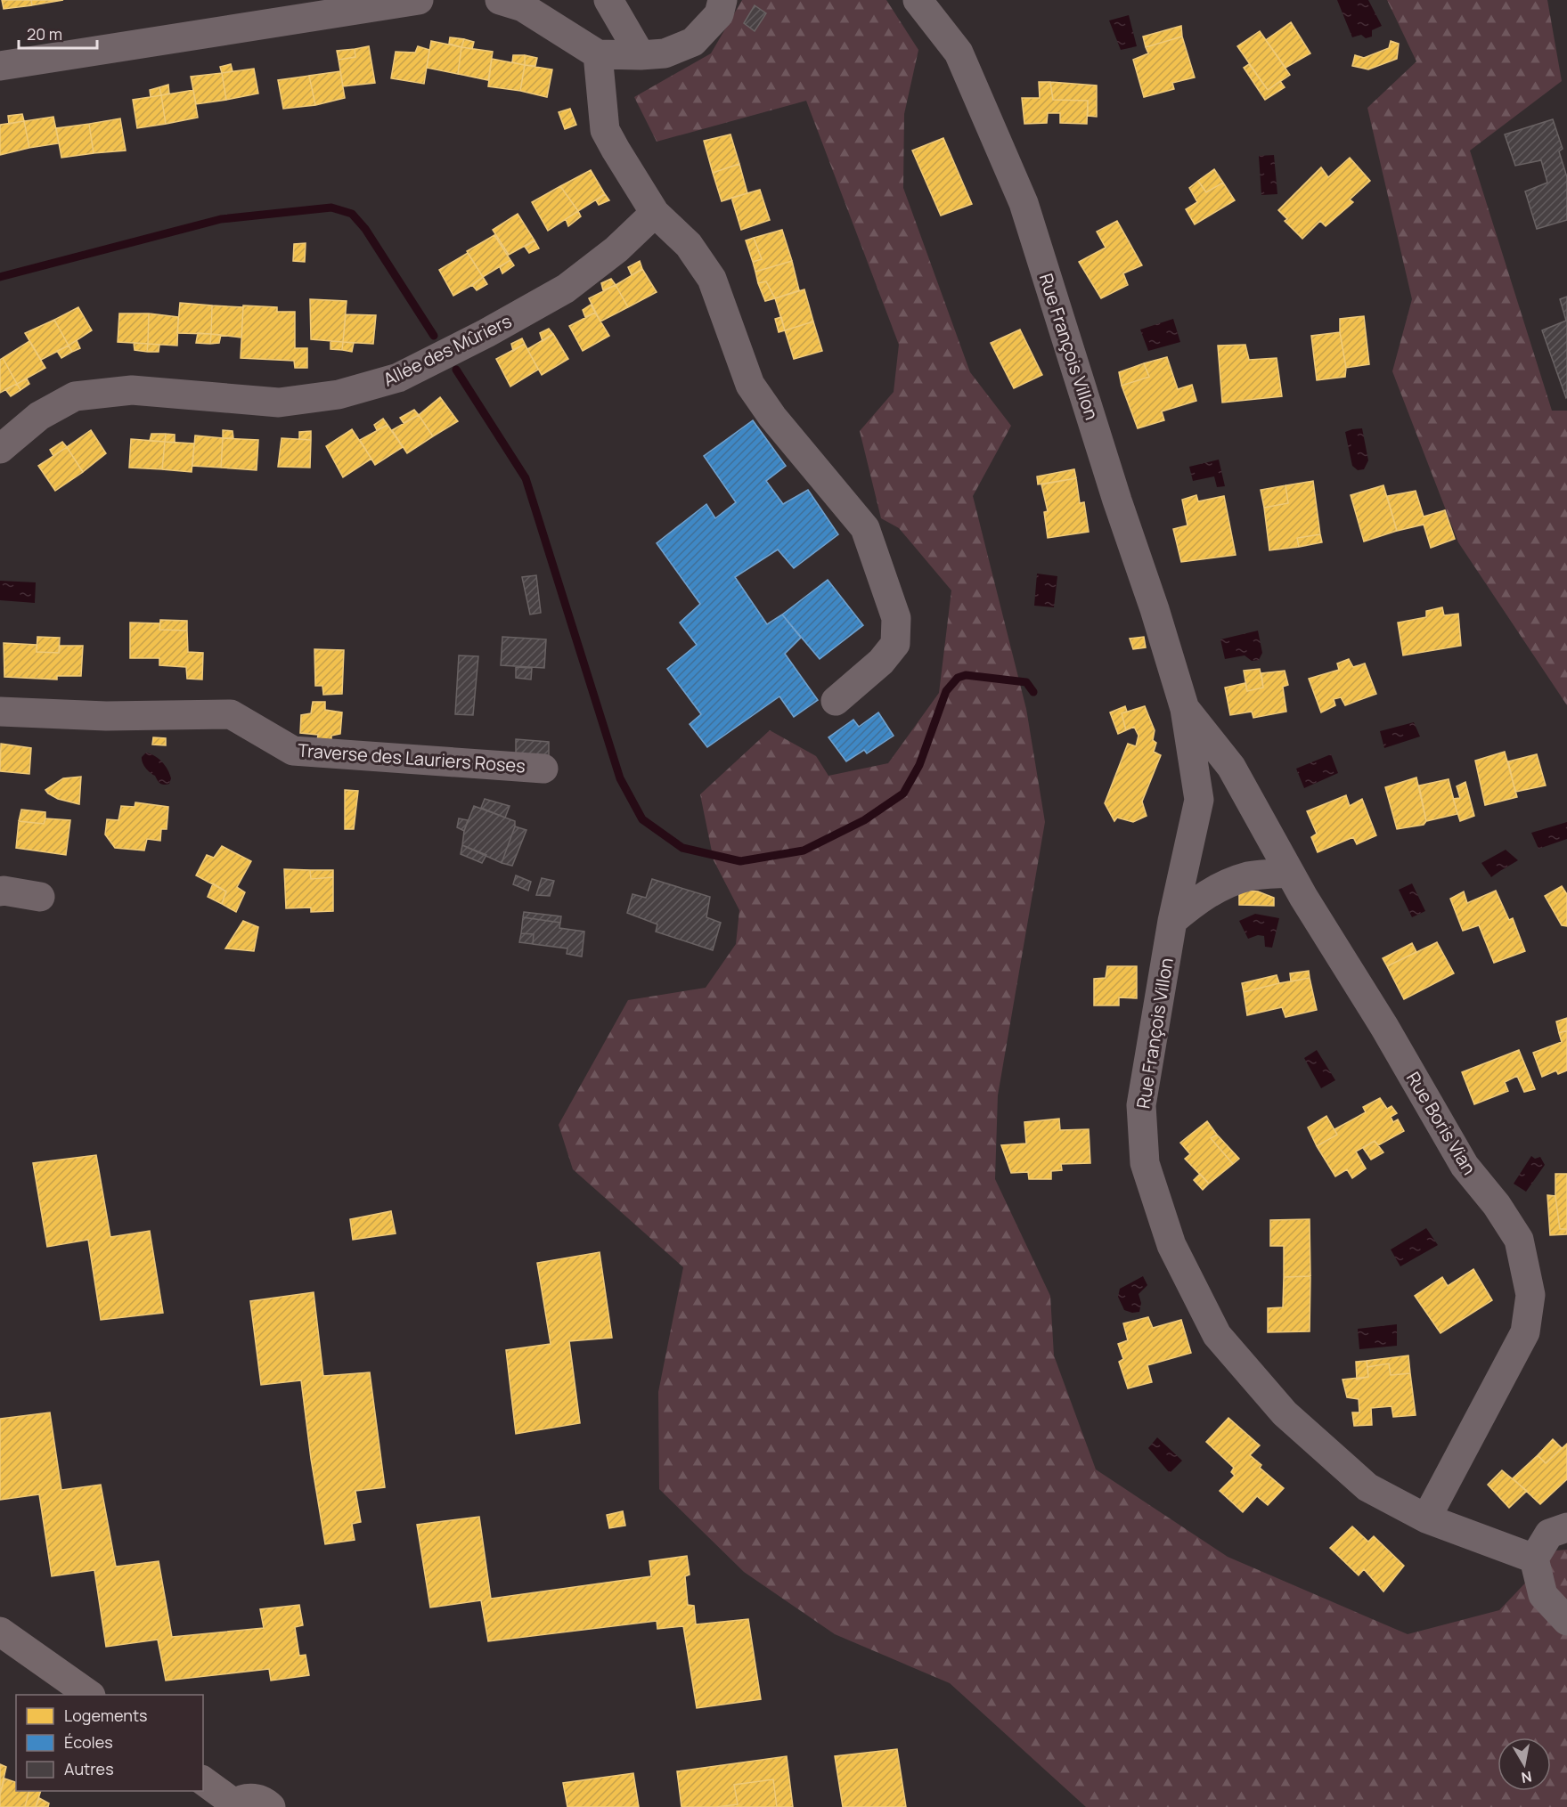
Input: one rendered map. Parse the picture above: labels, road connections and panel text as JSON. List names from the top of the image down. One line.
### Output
{"streets":{"street":["Rue François Villon","Allée des Mûriers","Traverse des Lauriers Roses","Rue Boris Vian"]},"crossings":[["Rue François Villon","Rue Boris Vian"]],"legend":["Logements","Écoles","Autres"],"scale_bar":"20 m","north":"bottom"}
